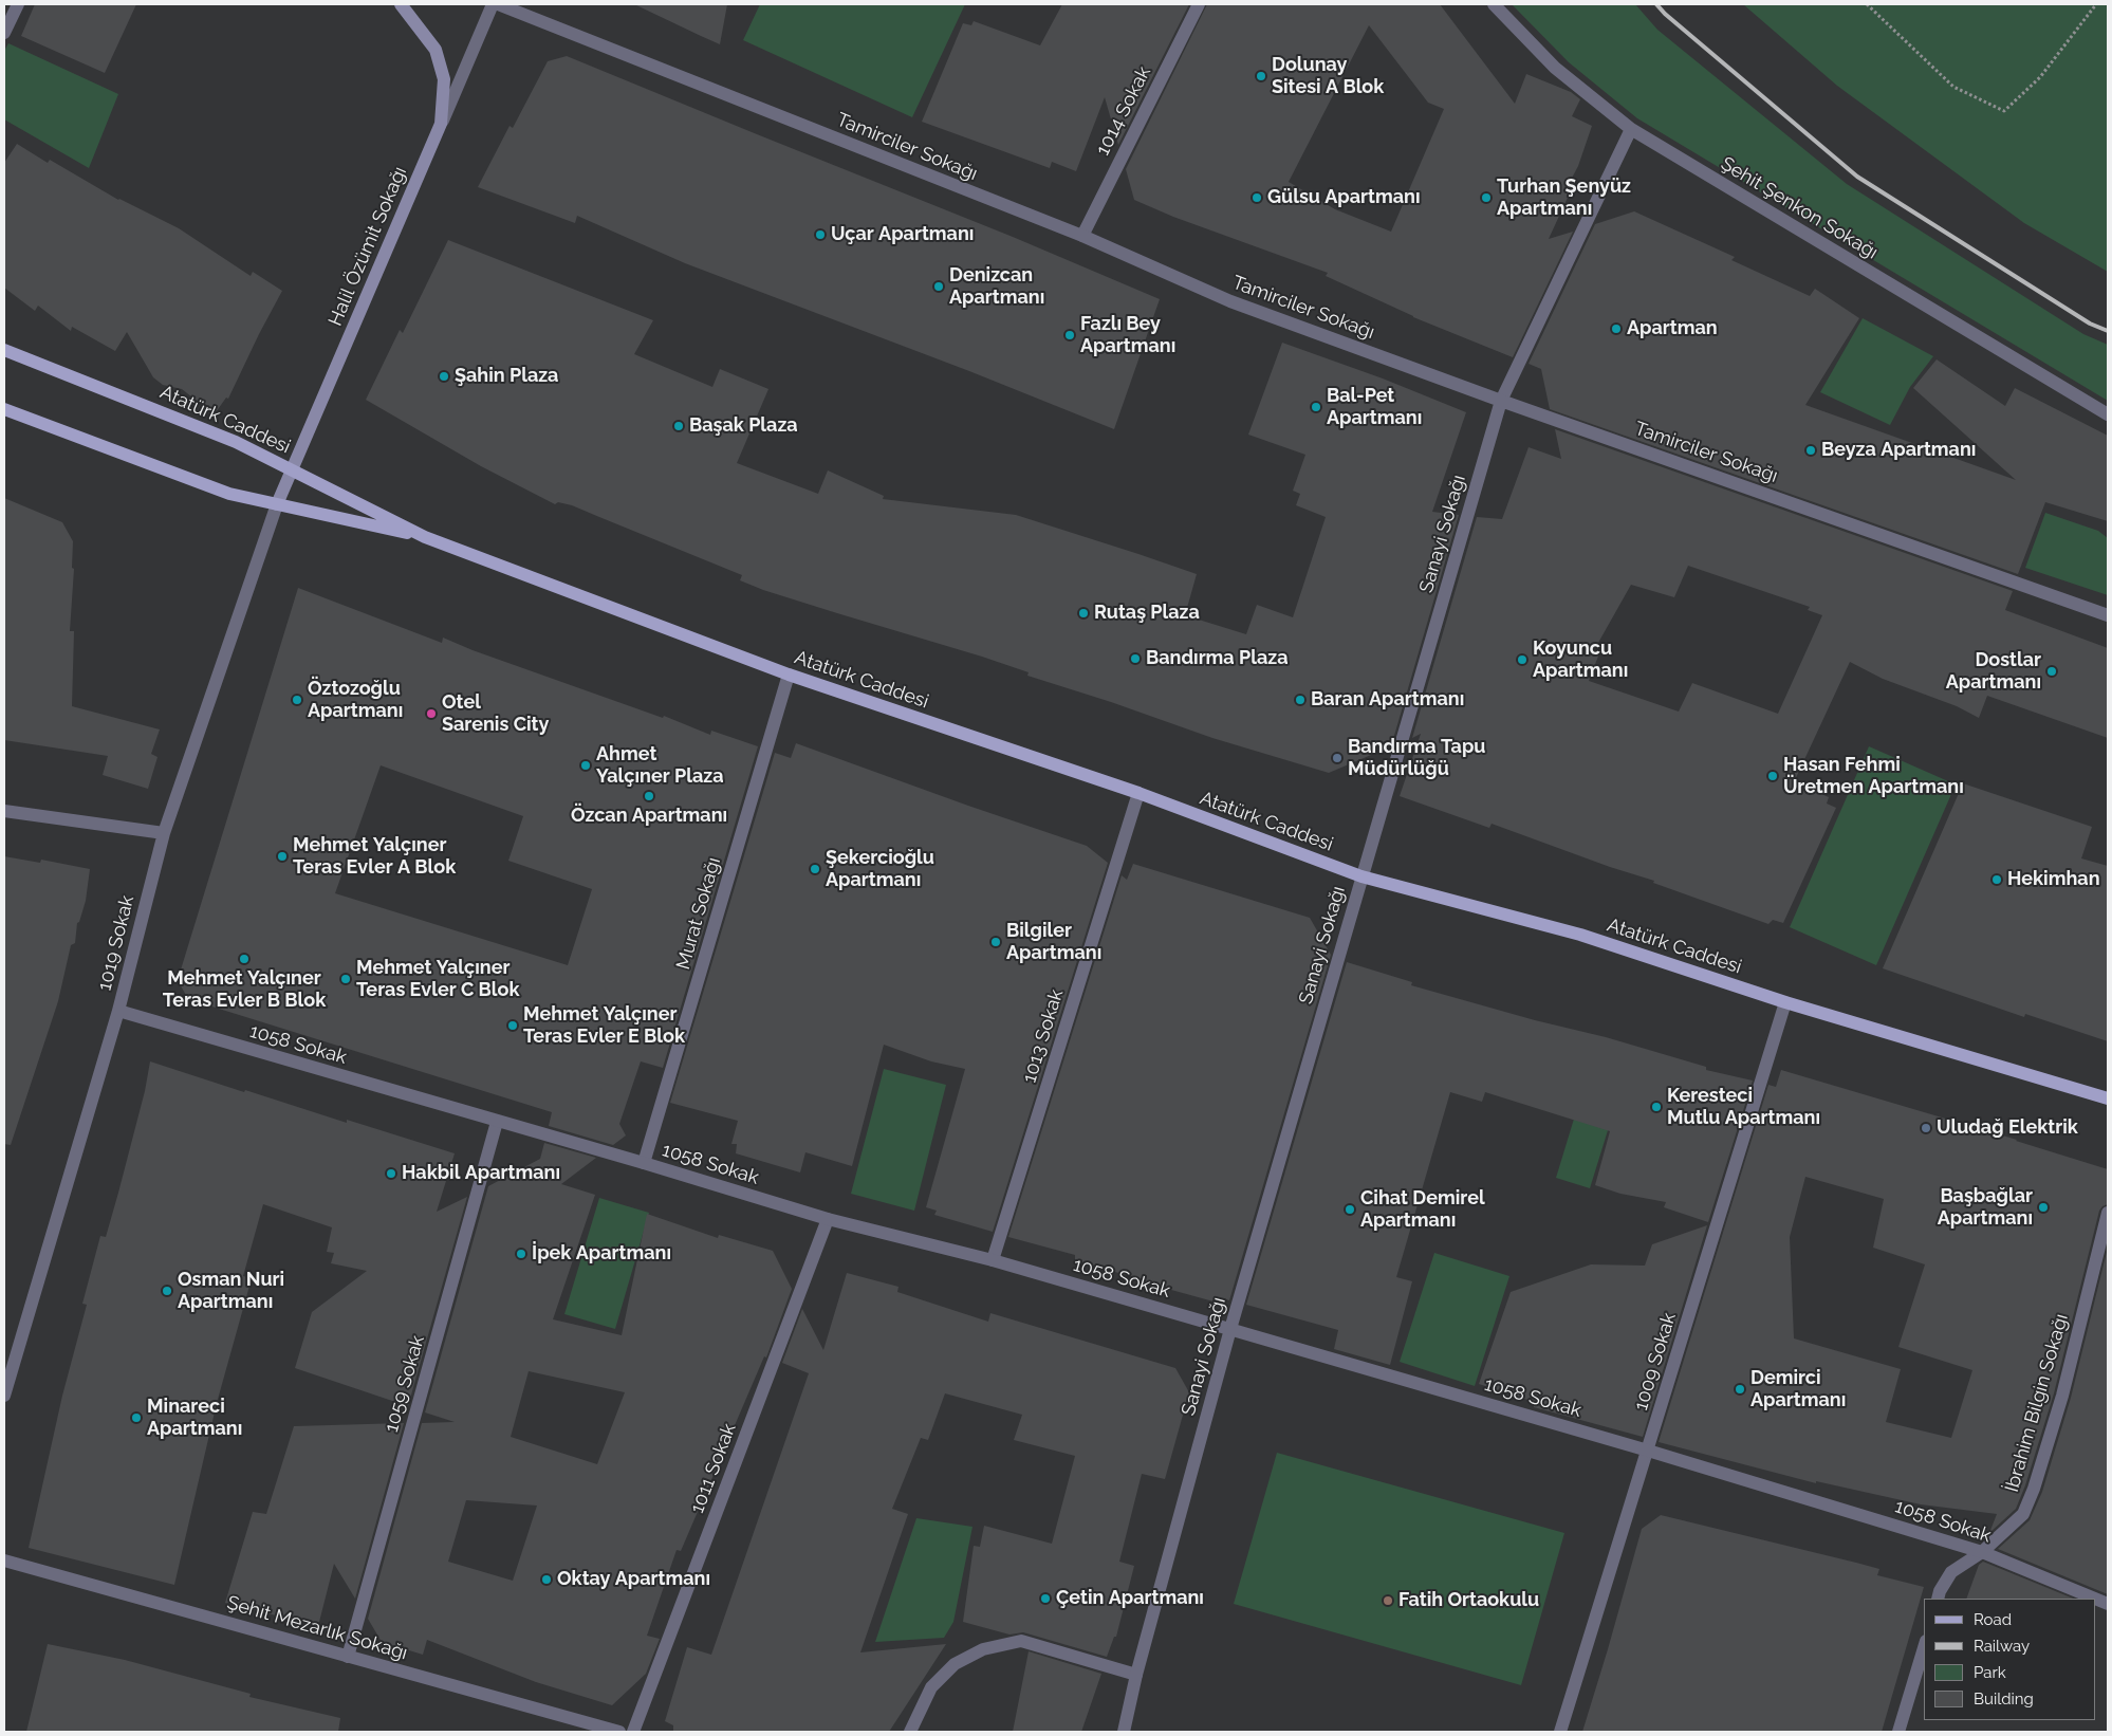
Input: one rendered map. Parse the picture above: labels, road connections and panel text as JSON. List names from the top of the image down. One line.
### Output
{"streets":{"main road":["Halil Özümit Sokağı","Atatürk Caddesi"],"street":["1014 Sokak","Tamirciler Sokağı","Şehit Şenkon Sokağı","Sanayi Sokağı","Murat Sokağı","1019 Sokak","1013 Sokak","1058 Sokak","1009 Sokak","1059 Sokak","İbrahim Bilgin Sokağı","1011 Sokak","Şehit Mezarlık Sokağı"]},"crossings":[["1014 Sokak","Tamirciler Sokağı"],["Tamirciler Sokağı","Sanayi Sokağı"],["Şehit Şenkon Sokağı","Sanayi Sokağı"],["Halil Özümit Sokağı","Atatürk Caddesi"],["Halil Özümit Sokağı","1019 Sokak"],["Atatürk Caddesi","Sanayi Sokağı"],["Atatürk Caddesi","Murat Sokağı"],["Atatürk Caddesi","1019 Sokak"],["Atatürk Caddesi","1013 Sokak"],["Atatürk Caddesi","1009 Sokak"],["Sanayi Sokağı","1058 Sokak"],["Murat Sokağı","1058 Sokak"],["1019 Sokak","1058 Sokak"],["1013 Sokak","1058 Sokak"],["1058 Sokak","1009 Sokak"],["1058 Sokak","1059 Sokak"],["1058 Sokak","İbrahim Bilgin Sokağı"],["1058 Sokak","1011 Sokak"],["1059 Sokak","Şehit Mezarlık Sokağı"]],"places":["Dolunay Sitesi A Blok","Gülsu Apartmanı","Turhan Şenyüz Apartmanı","Uçar Apartmanı","Denizcan Apartmanı","Apartman","Fazlı Bey Apartmanı","Şahin Plaza","Bal-Pet Apartmanı","Başak Plaza","Beyza Apartmanı","Rutaş Plaza","Bandırma Plaza","Koyuncu Apartmanı","Dostlar Apartmanı","Öztozoğlu Apartmanı","Baran Apartmanı","Otel Sarenis City","Bandırma Tapu Müdürlüğü","Ahmet Yalçıner Plaza","Hasan Fehmi Üretmen Apartmanı","Özcan Apartmanı","Mehmet Yalçıner Teras Evler A Blok","Şekercioğlu Apartmanı","Hekimhan","Bilgiler Apartmanı","Mehmet Yalçıner Teras Evler B Blok","Mehmet Yalçıner Teras Evler C Blok","Mehmet Yalçıner Teras Evler E Blok","Keresteci Mutlu Apartmanı","Uludağ Elektrik","Hakbil Apartmanı","Başbağlar Apartmanı","Cihat Demirel Apartmanı","İpek Apartmanı","Osman Nuri Apartmanı","Demirci Apartmanı","Minareci Apartmanı","Oktay Apartmanı","Çetin Apartmanı","Fatih Ortaokulu"],"legend":["Road","Railway","Park","Building"]}
